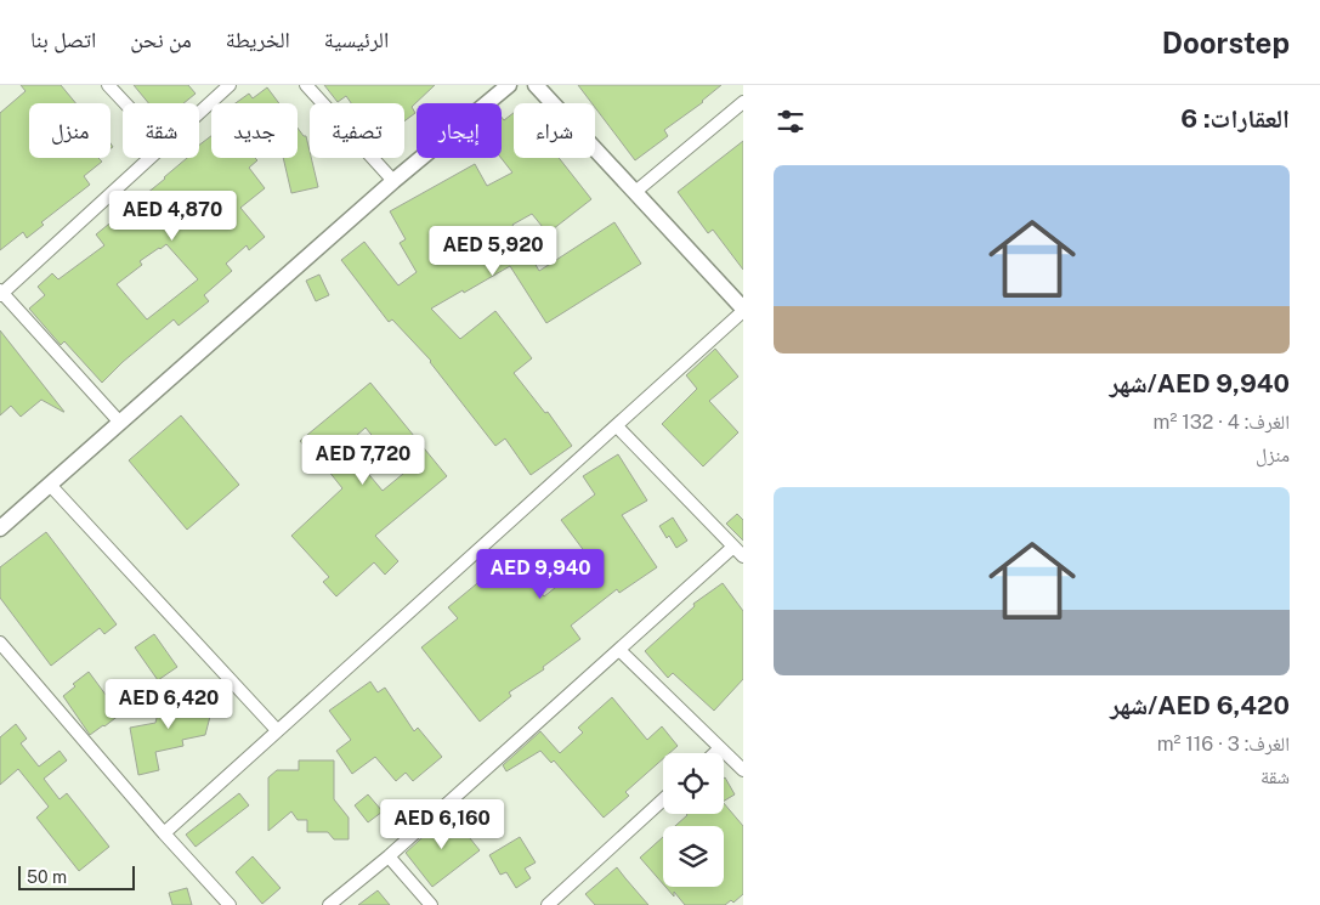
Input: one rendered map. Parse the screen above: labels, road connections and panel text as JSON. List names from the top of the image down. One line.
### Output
{"scale_bar":"50 m","page":{"header":"Doorstep","nav":["الرئيسية","الخريطة","من نحن","اتصل بنا"],"heading":"العقارات: 6","chip":["شراء","إيجار","تصفية","جديد","شقة","منزل"],"list":[{"name":"AED 9,940/شهر","note":"الغرف: 4 · 132 m² · منزل"},{"name":"AED 6,420/شهر","note":"الغرف: 3 · 116 m² · شقة"}],"price":["AED 4,870","AED 5,920","AED 7,720","AED 9,940","AED 6,420","AED 6,160"],"scale":"50 m"}}
